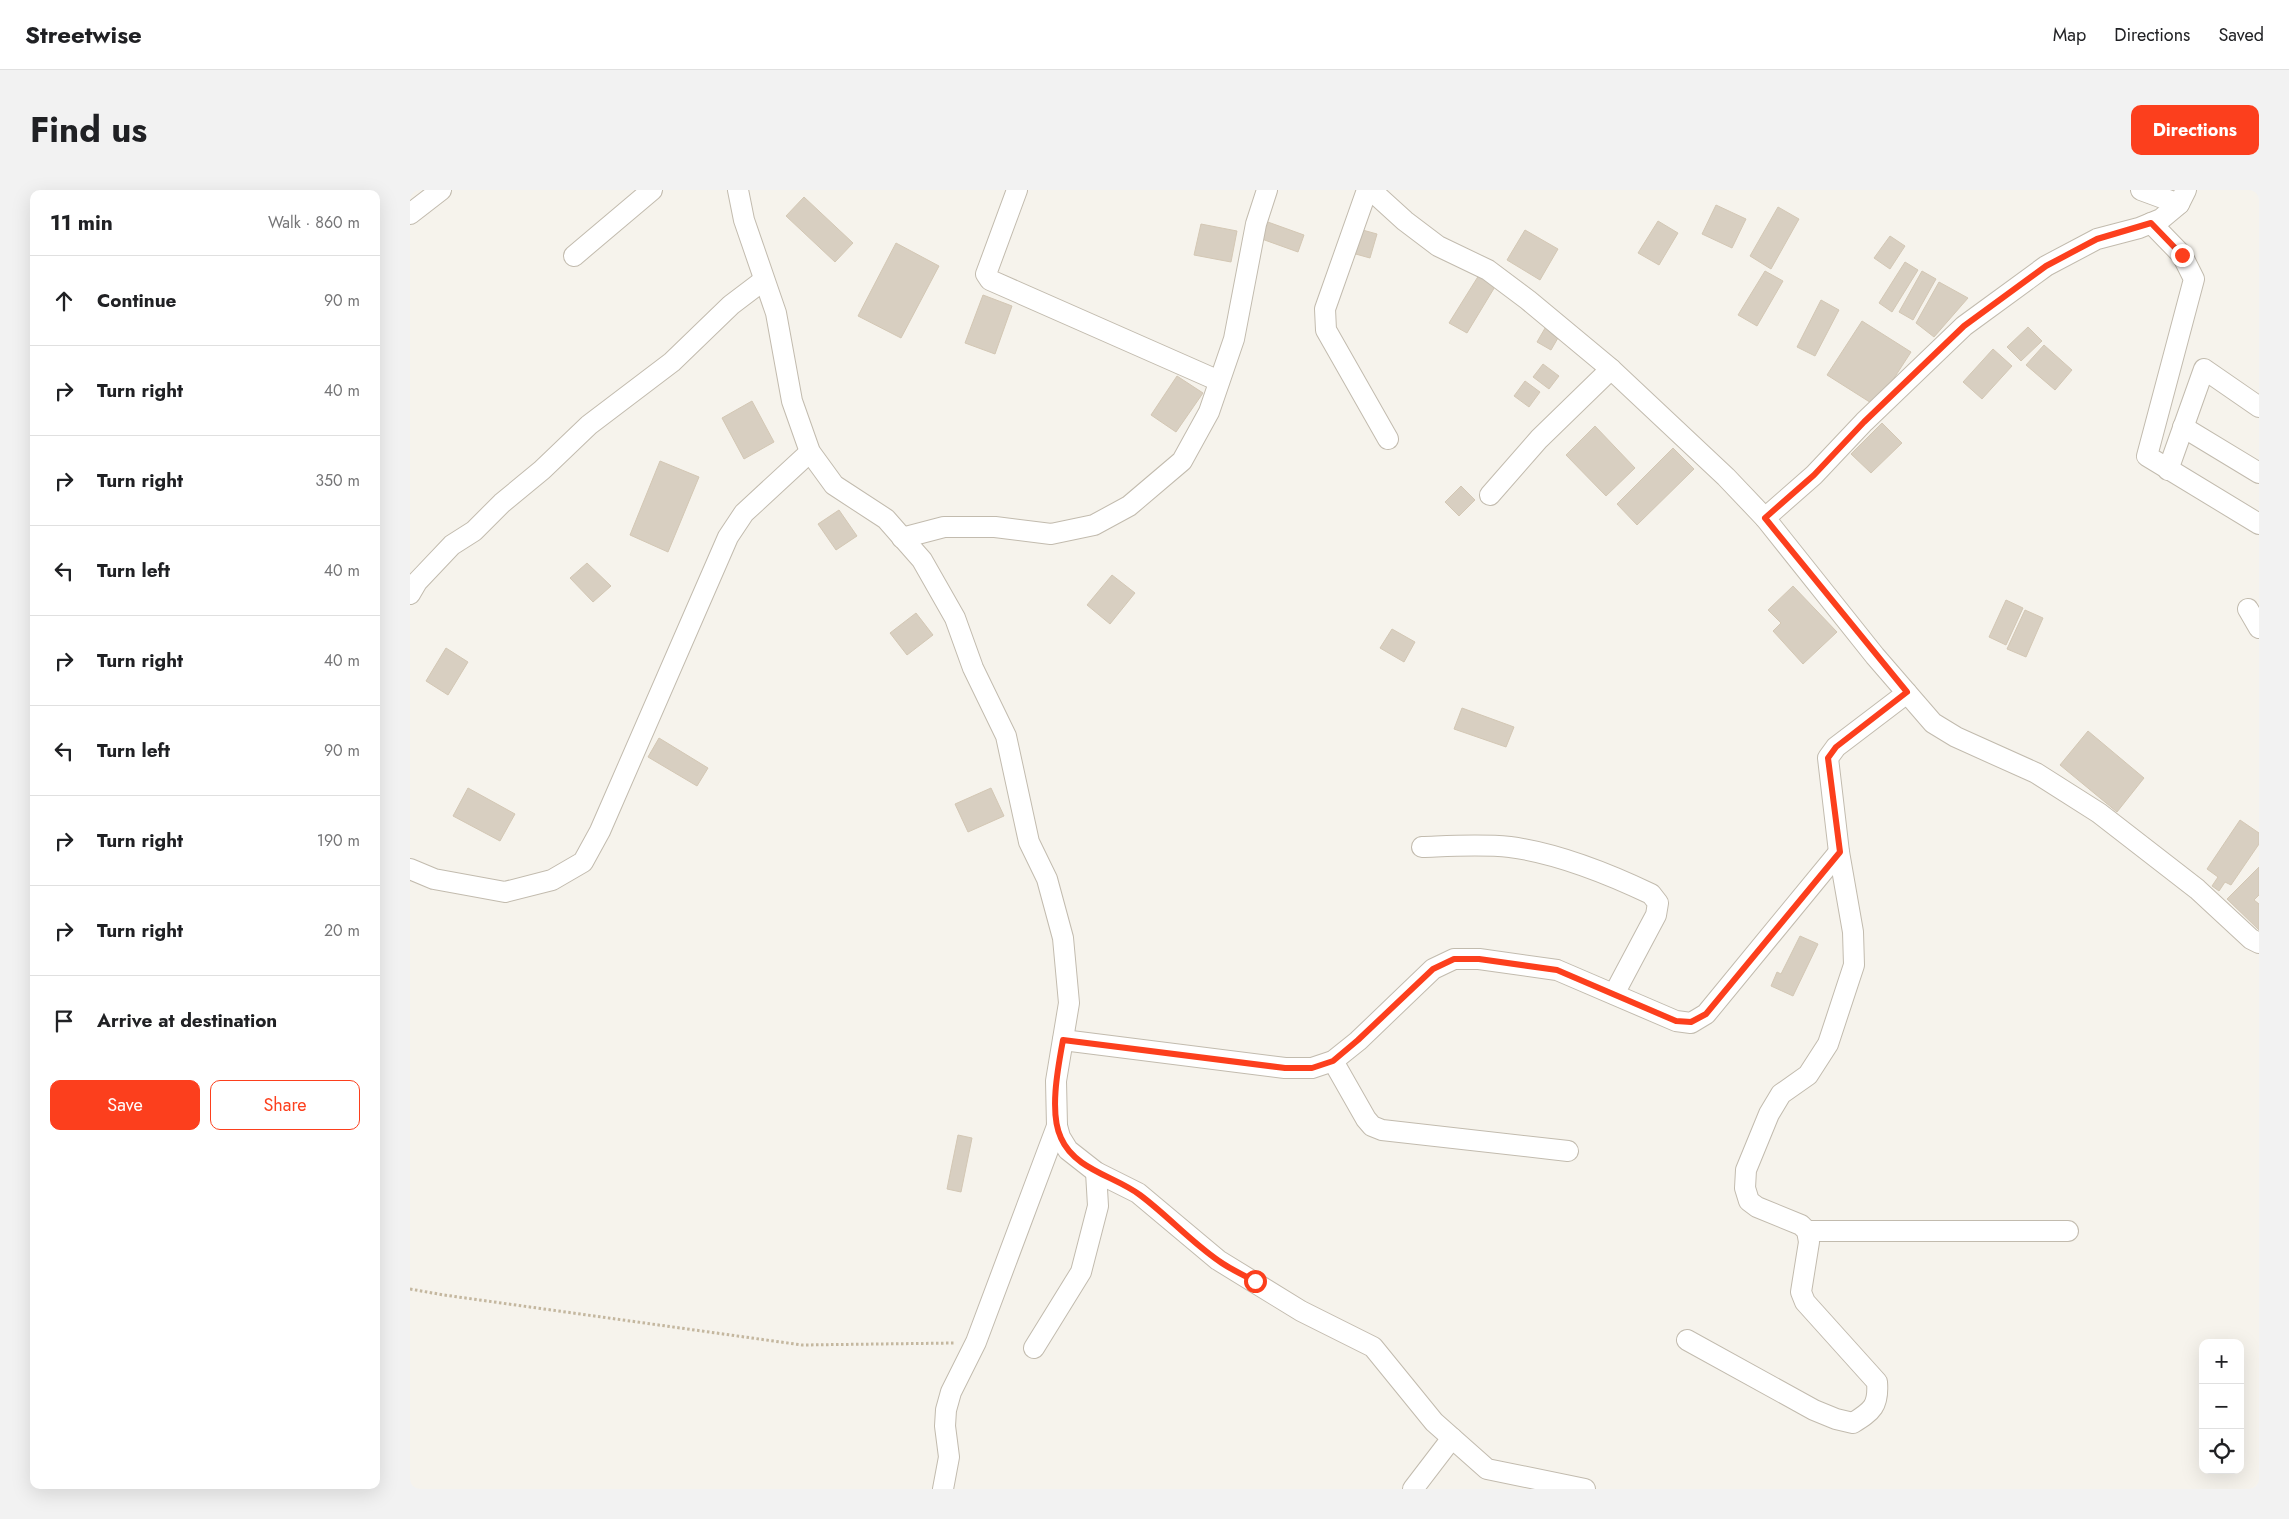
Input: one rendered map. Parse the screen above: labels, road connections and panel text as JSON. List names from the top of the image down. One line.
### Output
{"page":{"header":"Streetwise","nav":["Map","Directions","Saved"],"title":"Find us","buttons":["Directions",["Save","Share"]],"heading":["11 min","Walk · 860 m"],"list":[["Continue","90 m"],["Turn right","40 m"],["Turn right","350 m"],["Turn left","40 m"],["Turn right","40 m"],["Turn left","90 m"],["Turn right","190 m"],["Turn right","20 m"],"Arrive at destination"],"map_buttons":["+","−"]}}
